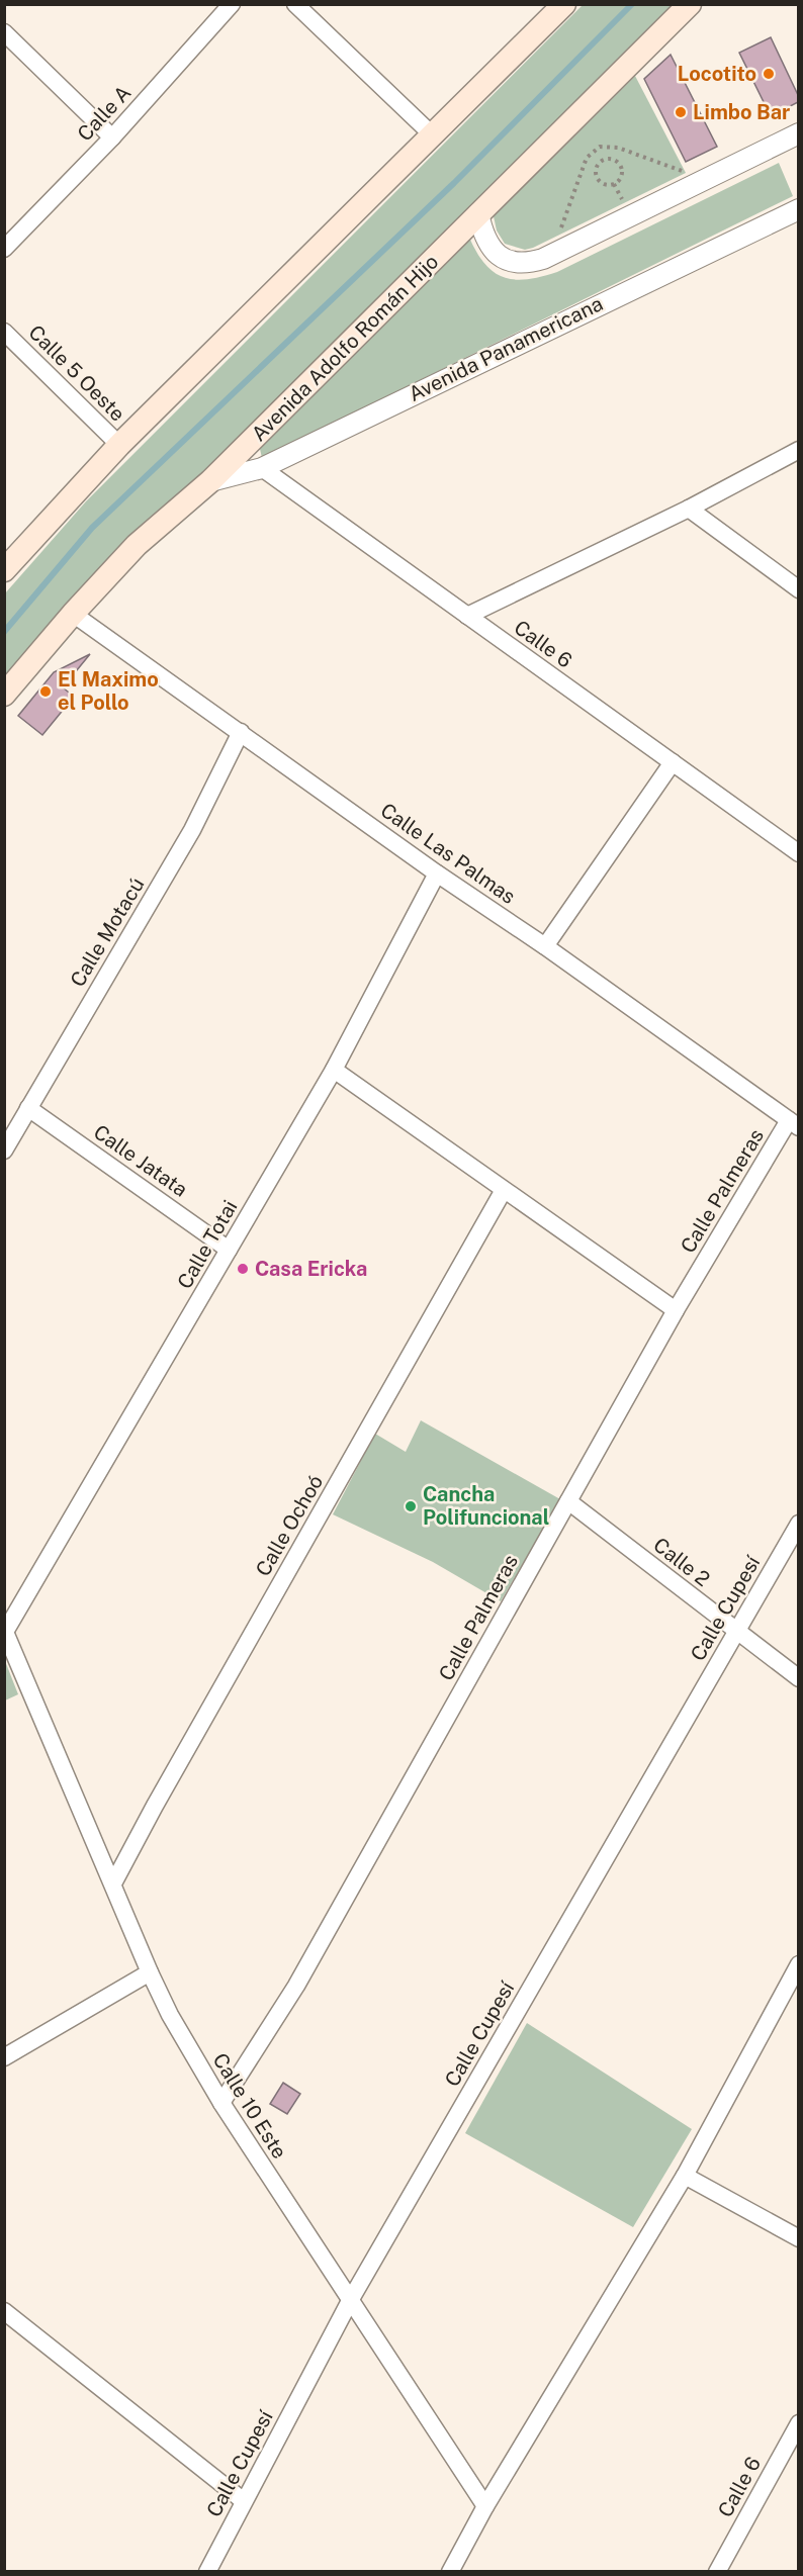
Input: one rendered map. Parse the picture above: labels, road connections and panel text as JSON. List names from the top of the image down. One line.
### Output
{"streets":{"main road":["Avenida Adolfo Román Hijo"],"street":["Calle A","Avenida Panamericana","Calle 5 Oeste","Calle 6","Calle Las Palmas","Calle Motacú","Calle Jatata","Calle Palmeras","Calle Totai","Calle Ochoó","Calle 2","Calle Cupesí","Calle 10 Este"]},"crossings":[["Avenida Adolfo Román Hijo","Avenida Panamericana"],["Avenida Adolfo Román Hijo","Calle Las Palmas"],["Avenida Panamericana","Calle 6"],["Calle Las Palmas","Calle Motacú"],["Calle Las Palmas","Calle Palmeras"],["Calle Las Palmas","Calle Totai"],["Calle Motacú","Calle Jatata"],["Calle Jatata","Calle Totai"],["Calle Palmeras","Calle 2"],["Calle Palmeras","Calle 10 Este"],["Calle Totai","Calle 10 Este"],["Calle Ochoó","Calle 10 Este"],["Calle 2","Calle Cupesí"],["Calle Cupesí","Calle 10 Este"]],"places":["Locotito","Limbo Bar","El Maximo el Pollo","Casa Ericka","Cancha Polifuncional"]}
